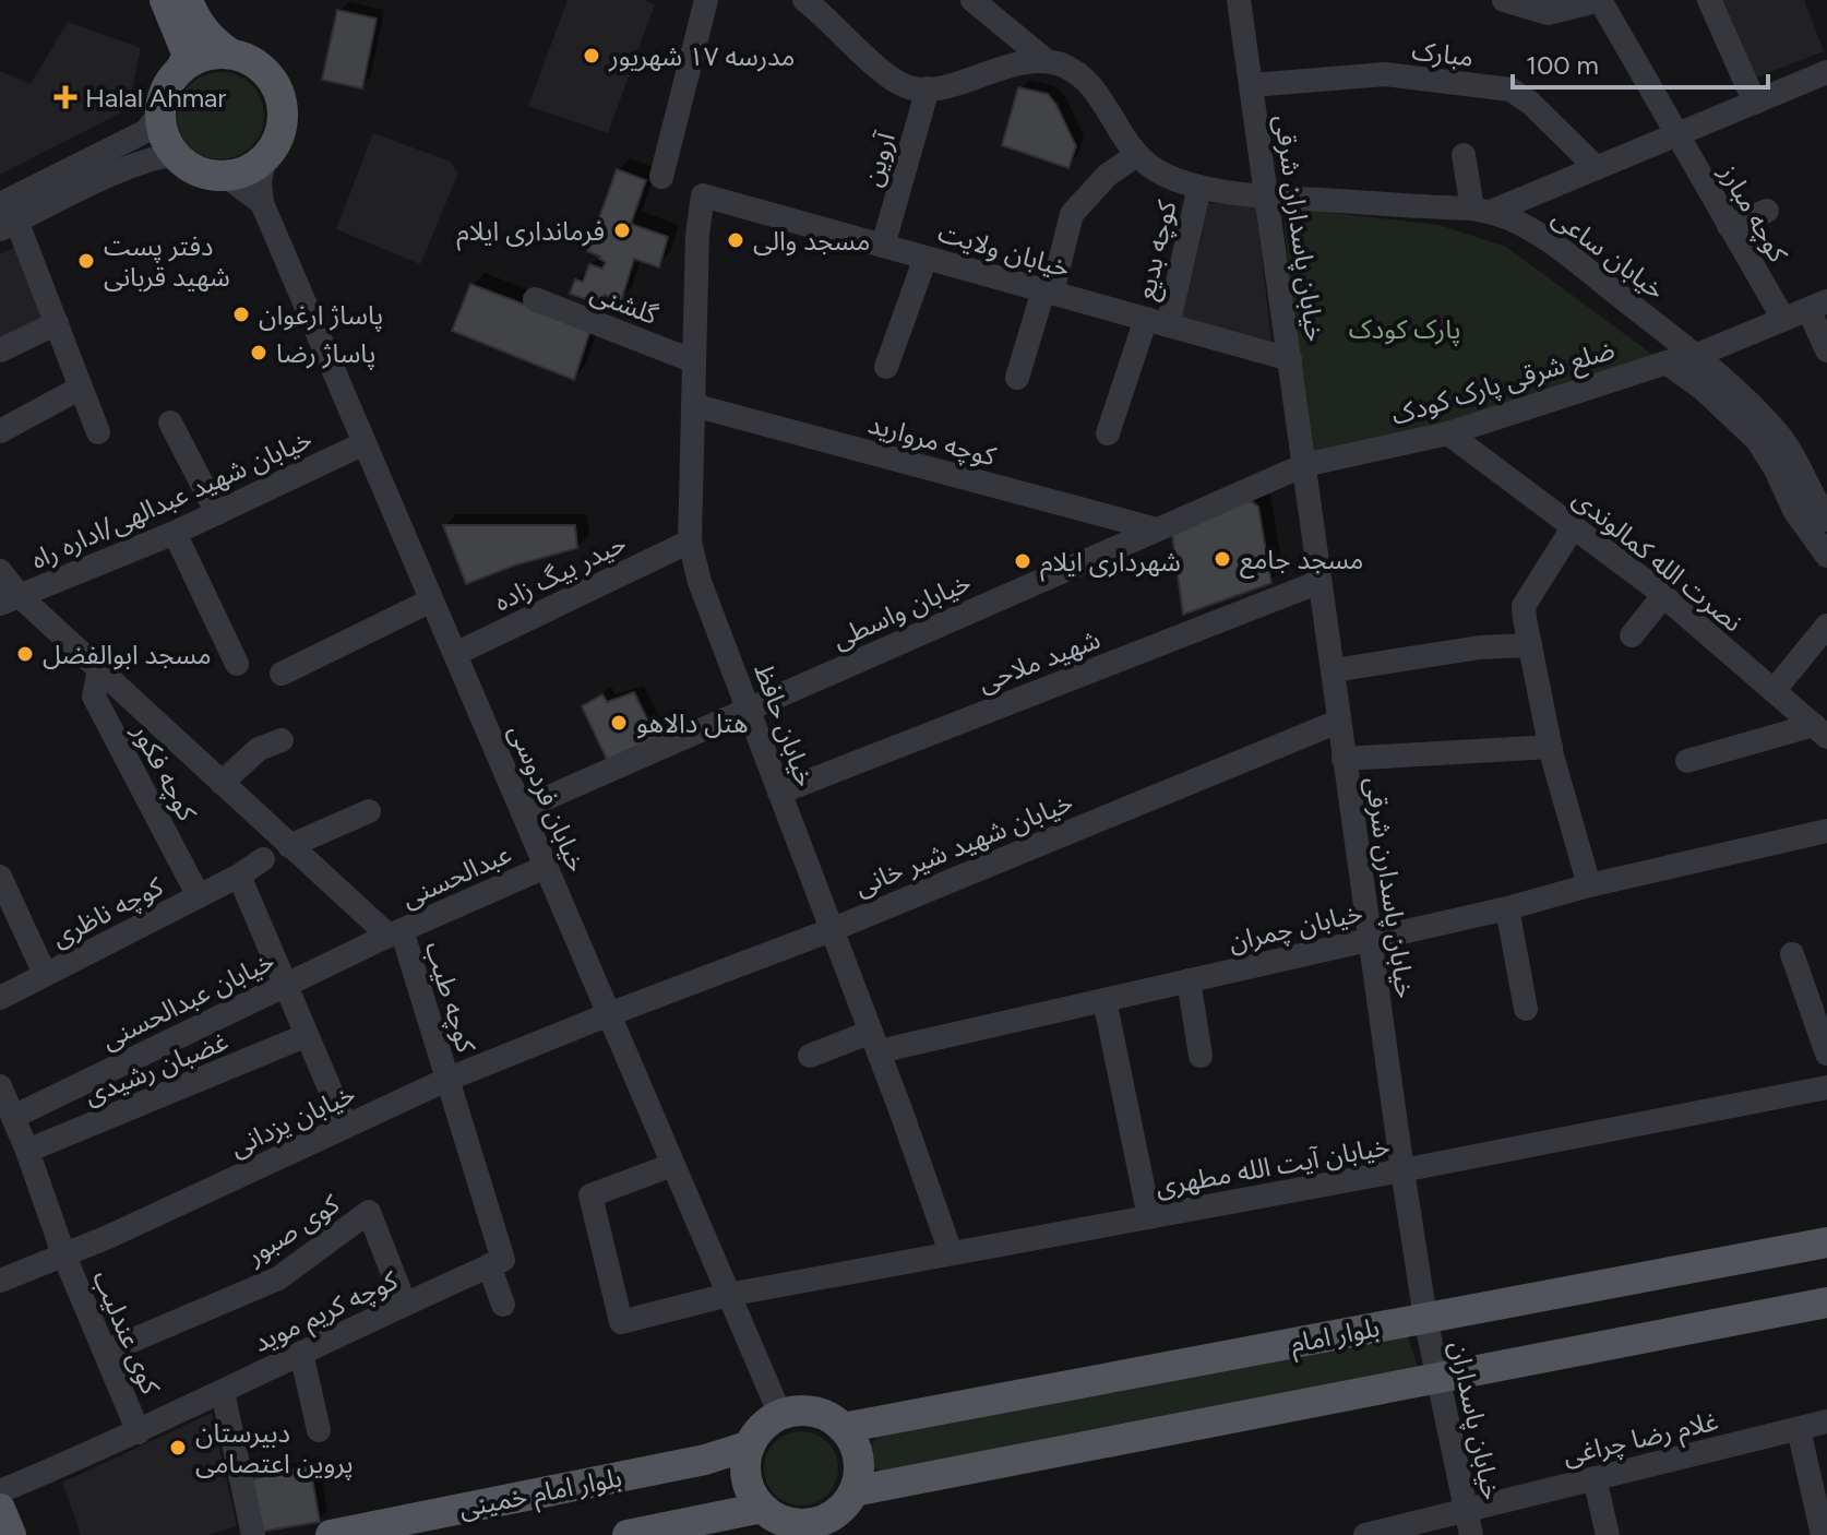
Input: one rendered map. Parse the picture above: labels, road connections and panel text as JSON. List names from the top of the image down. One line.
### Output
{"streets":{"main road":["بلوار امام","بلوار امام خمینی"],"street":["مبارک","آروین","کوچه مبارز","خیابان پاسداران شرقی","خیابان ولایت","کوچه بدیع","خیابان ساعی","گلشنی","ضلع شرقی پارک کودک","کوچه مروارید","خیابان شهید عبدالهی/اداره راه","نصرت الله کمالوندی","حیدر بیگ زاده","خیابان واسطی","شهید ملاحی","خیابان حافظ","کوچه فکور","خیابان فردوسی","خیابان شهید شیر خانی","عبدالحسنی","خیابان پاسدارن شرقی","کوچه ناظری","خیابان چمران","کوچه طیب","خیابان عبدالحسنی","غضبان رشیدی","خیابان یزدانی","خیابان آیت الله مطهری","کوی صبور","کوچه کریم موید","کوی عندلیب","خیابان پاسداران","غلام رضا چراغی"]},"crossings":[["مبارک","خیابان پاسداران شرقی"],["آروین","خیابان ولایت"],["کوچه مبارز","ضلع شرقی پارک کودک"],["خیابان پاسداران شرقی","خیابان ولایت"],["خیابان پاسداران شرقی","خیابان ساعی"],["خیابان پاسداران شرقی","ضلع شرقی پارک کودک"],["خیابان پاسداران شرقی","خیابان واسطی"],["خیابان پاسداران شرقی","خیابان پاسدارن شرقی"],["خیابان ولایت","کوچه بدیع"],["خیابان ولایت","خیابان حافظ"],["کوچه بدیع","خیابان ساعی"],["خیابان ساعی","ضلع شرقی پارک کودک"],["گلشنی","خیابان حافظ"],["ضلع شرقی پارک کودک","نصرت الله کمالوندی"],["ضلع شرقی پارک کودک","خیابان واسطی"],["ضلع شرقی پارک کودک","خیابان پاسدارن شرقی"],["کوچه مروارید","خیابان واسطی"],["کوچه مروارید","خیابان حافظ"],["خیابان شهید عبدالهی/اداره راه","خیابان فردوسی"],["حیدر بیگ زاده","خیابان حافظ"],["حیدر بیگ زاده","خیابان فردوسی"],["خیابان واسطی","خیابان حافظ"],["خیابان واسطی","خیابان فردوسی"],["خیابان واسطی","خیابان پاسدارن شرقی"],["شهید ملاحی","خیابان حافظ"],["شهید ملاحی","خیابان پاسدارن شرقی"],["خیابان حافظ","خیابان شهید شیر خانی"],["خیابان حافظ","خیابان چمران"],["خیابان حافظ","خیابان آیت الله مطهری"],["کوچه فکور","کوچه ناظری"],["خیابان فردوسی","خیابان شهید شیر خانی"],["خیابان فردوسی","عبدالحسنی"],["خیابان فردوسی","خیابان یزدانی"],["خیابان فردوسی","خیابان آیت الله مطهری"],["خیابان فردوسی","بلوار امام"],["خیابان فردوسی","بلوار امام خمینی"],["خیابان شهید شیر خانی","خیابان پاسدارن شرقی"],["خیابان شهید شیر خانی","خیابان یزدانی"],["عبدالحسنی","کوچه طیب"],["عبدالحسنی","خیابان عبدالحسنی"],["خیابان پاسدارن شرقی","خیابان چمران"],["خیابان پاسدارن شرقی","خیابان آیت الله مطهری"],["خیابان پاسدارن شرقی","بلوار امام"],["خیابان پاسدارن شرقی","خیابان پاسداران"],["کوچه طیب","خیابان عبدالحسنی"],["کوچه طیب","خیابان یزدانی"],["خیابان عبدالحسنی","کوی عندلیب"],["غضبان رشیدی","کوی عندلیب"],["خیابان یزدانی","کوی عندلیب"],["کوی صبور","کوچه کریم موید"],["کوی صبور","کوی عندلیب"],["کوچه کریم موید","کوی عندلیب"],["بلوار امام","خیابان پاسداران"],["بلوار امام","بلوار امام خمینی"],["خیابان پاسداران","غلام رضا چراغی"]],"parks":["پارک کودک"],"places":{"other":["مدرسه ۱۷ شهریور","فرمانداری ایلام","مسجد والی","دفتر پست شهید قربانی","پاساژ ارغوان","پاساژ رضا","مسجد جامع","شهرداری ایلام","مسجد ابوالفضل","هتل دالاهو","دبیرستان پروین اعتصامی"],"health":["Halal Ahmar"]},"scale_bar":"100 m"}
